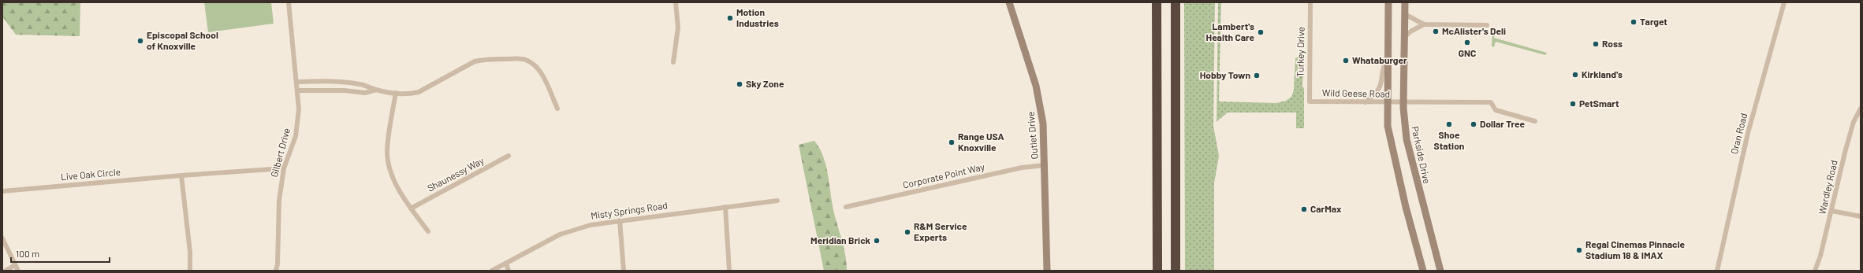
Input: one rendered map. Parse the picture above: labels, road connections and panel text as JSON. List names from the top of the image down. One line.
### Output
{"streets":{"street":["Turkey Drive","Wild Geese Road","Oran Road","Outlet Drive","Gilbert Drive","Parkside Drive","Live Oak Circle","Shaunessy Way","Corporate Point Way","Wardley Road","Misty Springs Road"]},"crossings":[["Turkey Drive","Wild Geese Road"],["Wild Geese Road","Parkside Drive"],["Outlet Drive","Corporate Point Way"],["Gilbert Drive","Live Oak Circle"]],"places":["Motion Industries","Target","McAlister's Deli","Lambert's Health Care","Episcopal School of Knoxville","GNC","Ross","Whataburger","Kirkland's","Hobby Town","Sky Zone","PetSmart","Shoe Station","Dollar Tree","Range USA Knoxville","CarMax","R&M Service Experts","Meridian Brick","Regal Cinemas Pinnacle Stadium 18 & IMAX"],"scale_bar":"100 m"}
